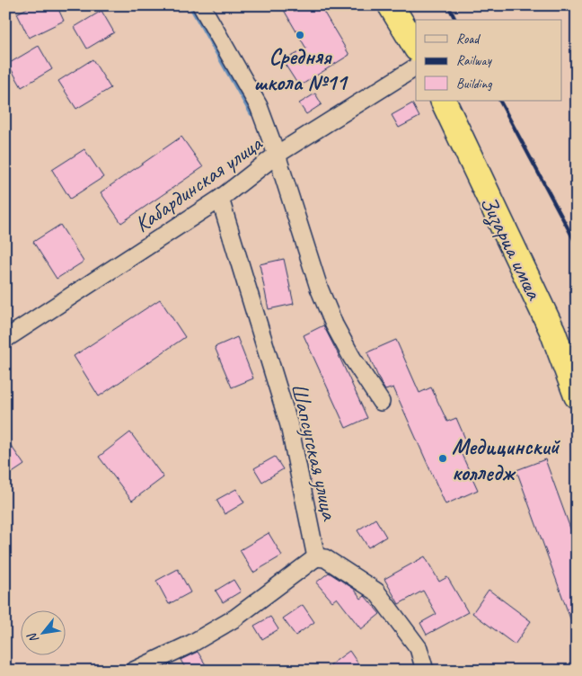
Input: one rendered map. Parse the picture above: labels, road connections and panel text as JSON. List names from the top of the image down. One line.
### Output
{"streets":{"highway":["Ӡиӡариа имҩа"],"street":["Кабардинская улица","Шапсугская улица"]},"crossings":[["Кабардинская улица","Шапсугская улица"]],"places":["Средняя школа №11","Медицинский колледж"],"legend":["Road","Railway","Building"],"north":"bottom left"}
